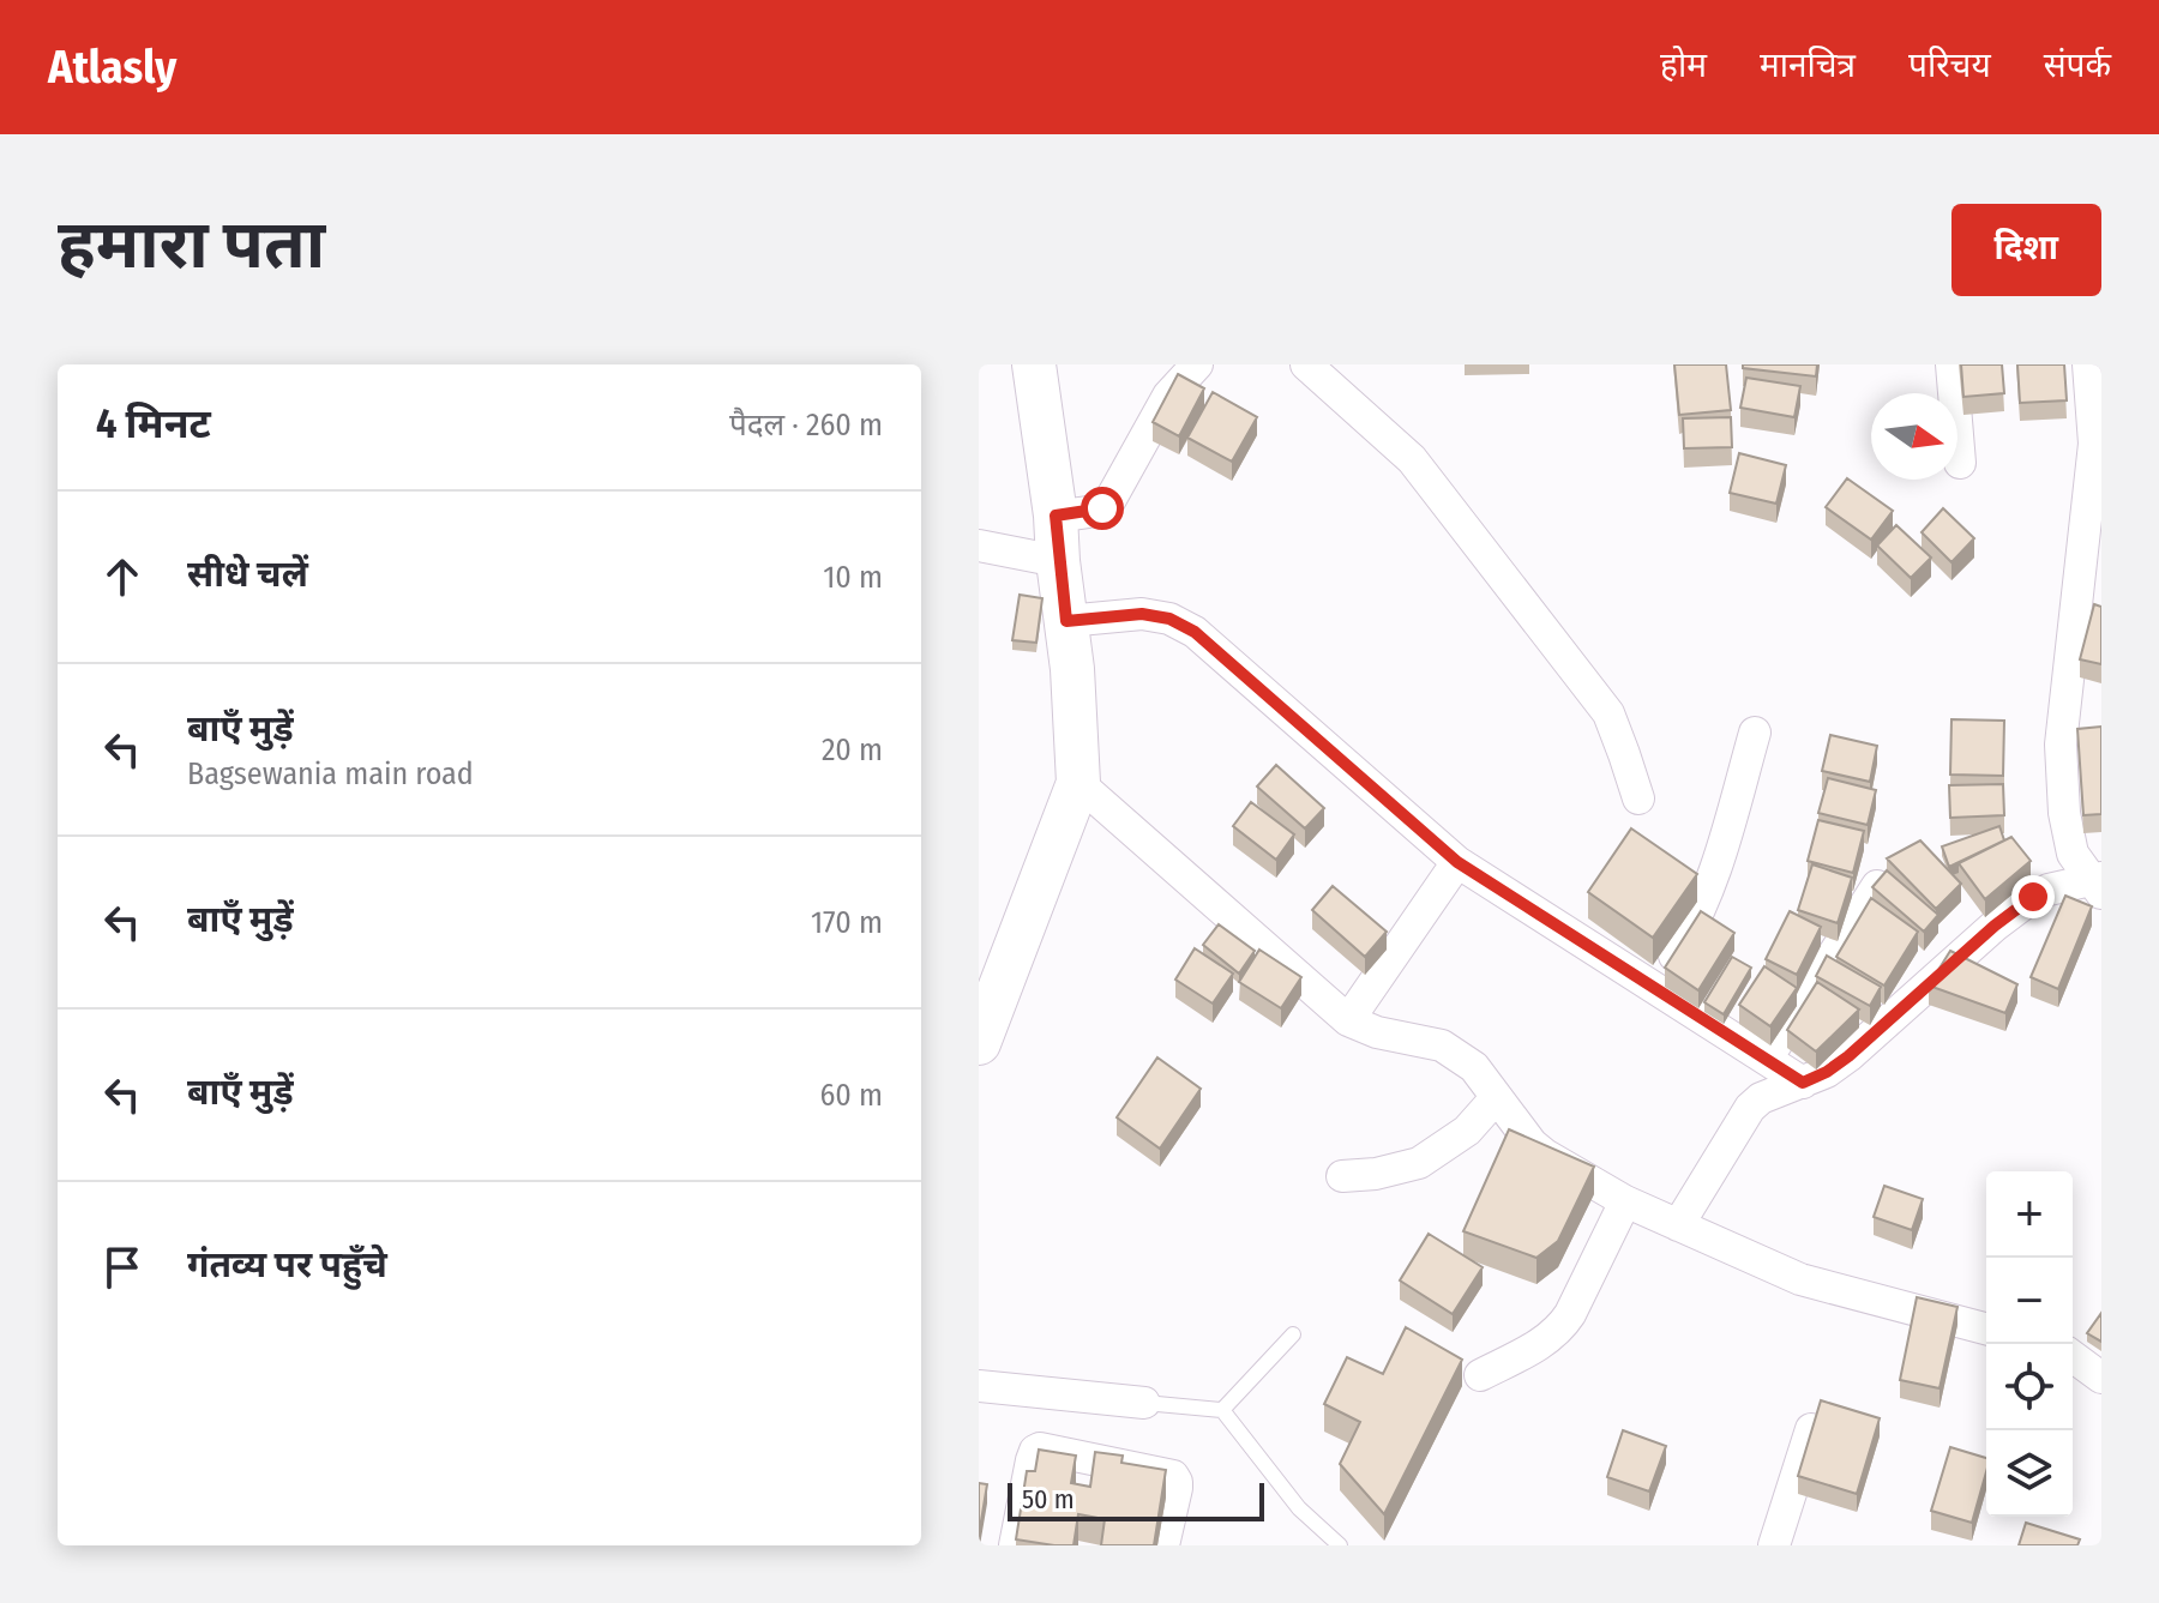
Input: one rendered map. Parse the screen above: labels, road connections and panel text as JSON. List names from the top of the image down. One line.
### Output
{"scale_bar":"50 m","north":"right","page":{"header":"Atlasly","nav":["होम","मानचित्र","परिचय","संपर्क"],"buttons":"दिशा","title":"हमारा पता","heading":["4 मिनट","पैदल · 260 m"],"list":[["सीधे चलें","10 m"],["बाएँ मुड़ें","Bagsewania main road","20 m"],["बाएँ मुड़ें","170 m"],["बाएँ मुड़ें","60 m"],"गंतव्य पर पहुँचे"],"map_buttons":["+","−"],"scale":"50 m"}}
